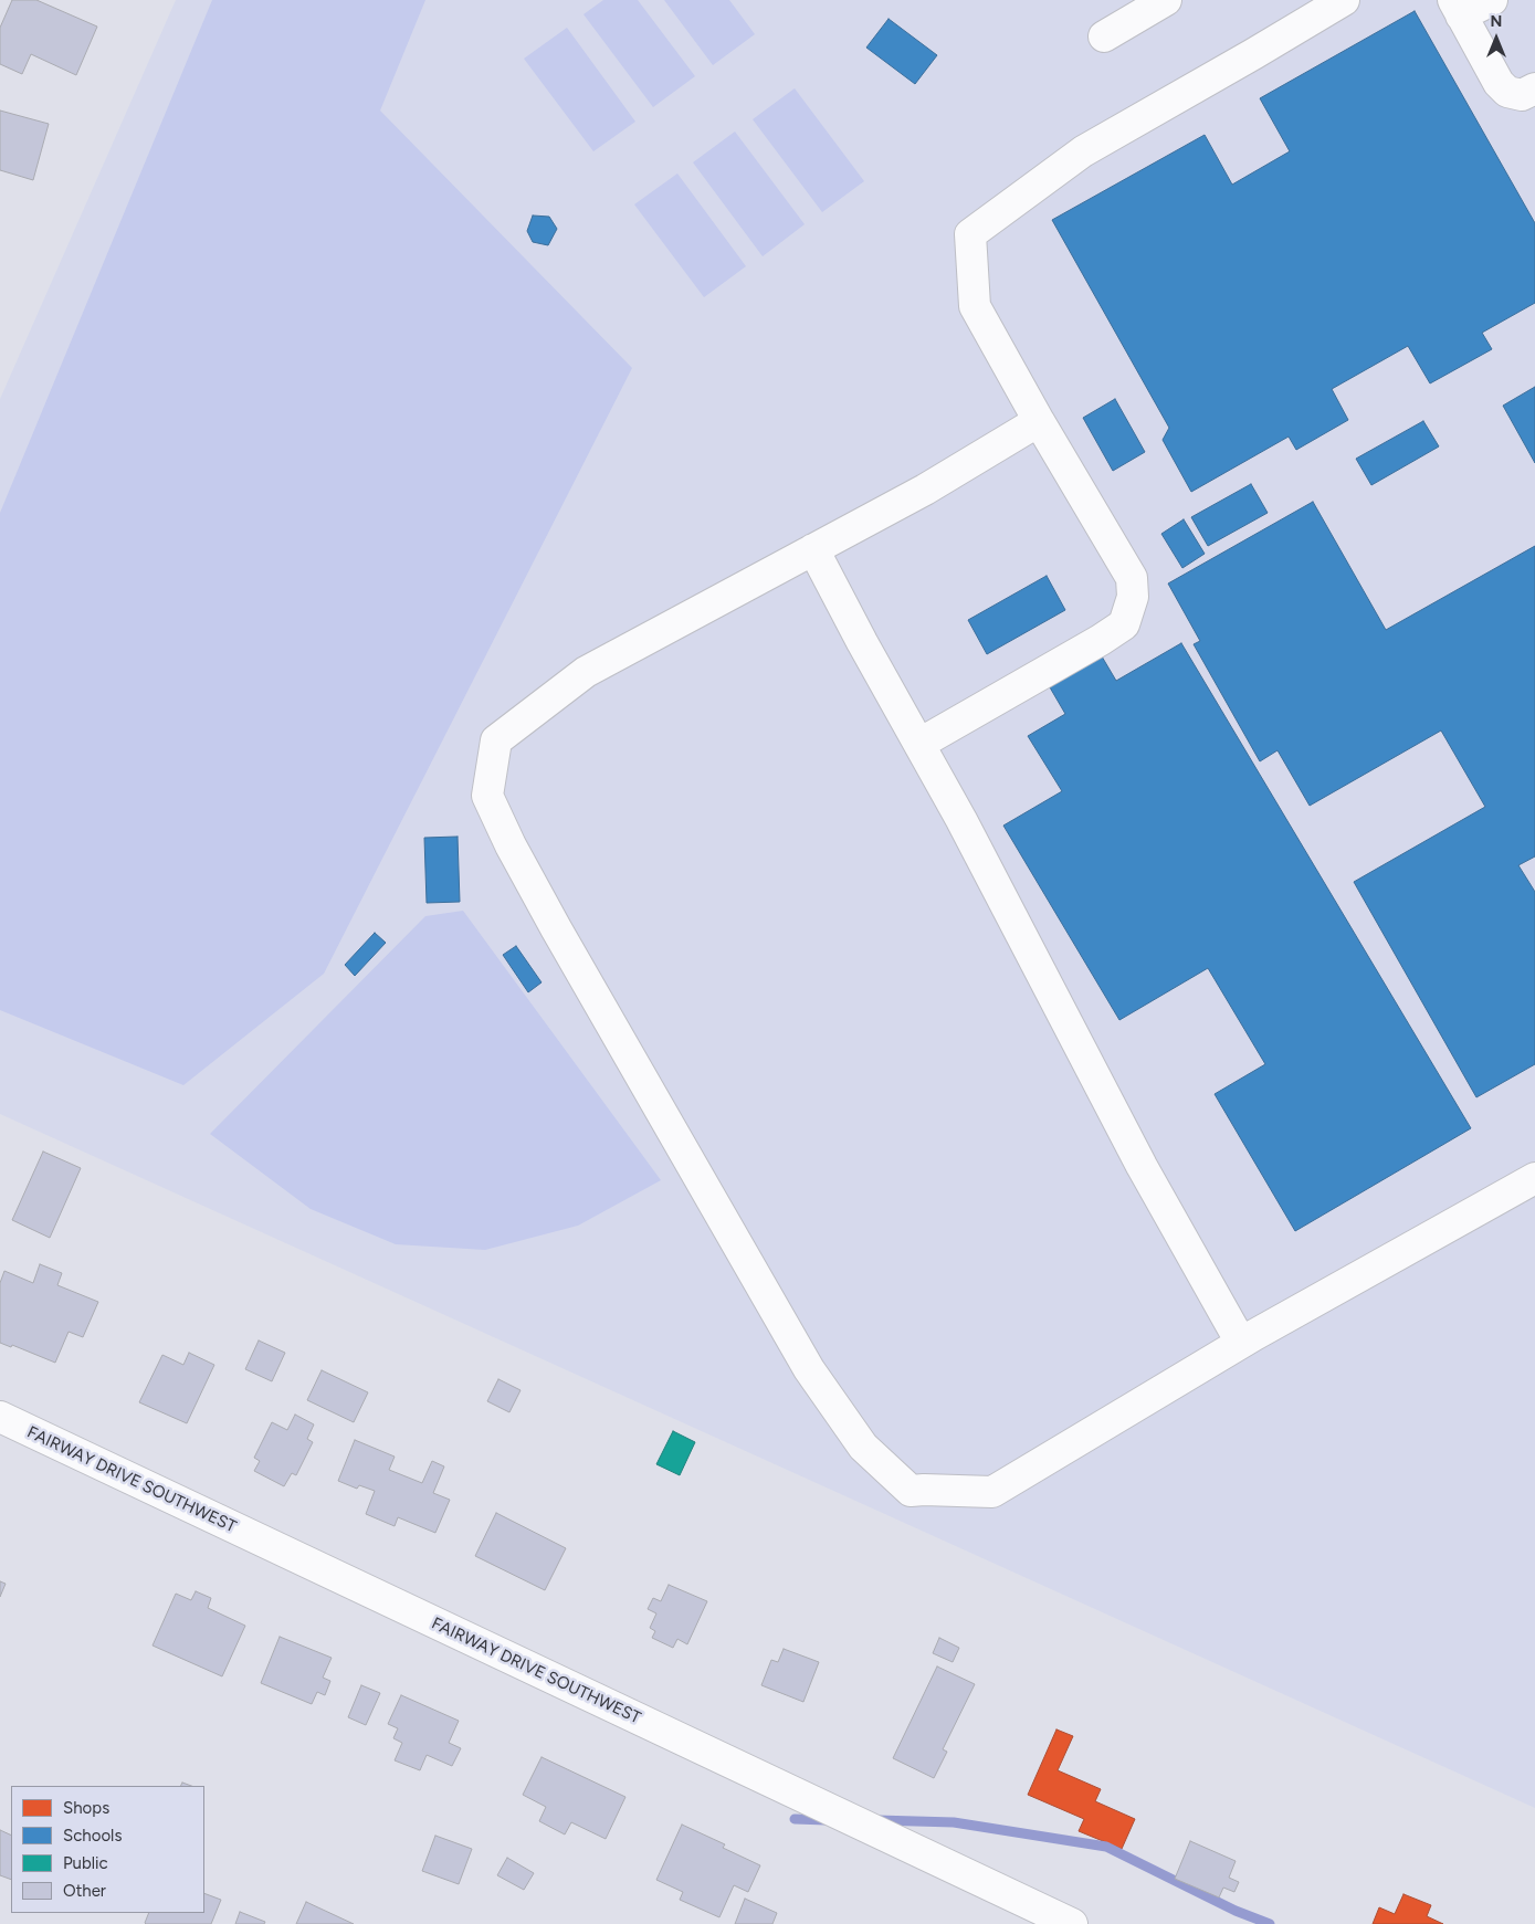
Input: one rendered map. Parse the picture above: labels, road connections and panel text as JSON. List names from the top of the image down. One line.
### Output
{"streets":{"street":["FAIRWAY DRIVE SOUTHWEST"]},"legend":["Shops","Schools","Public","Other"],"north":"top"}
